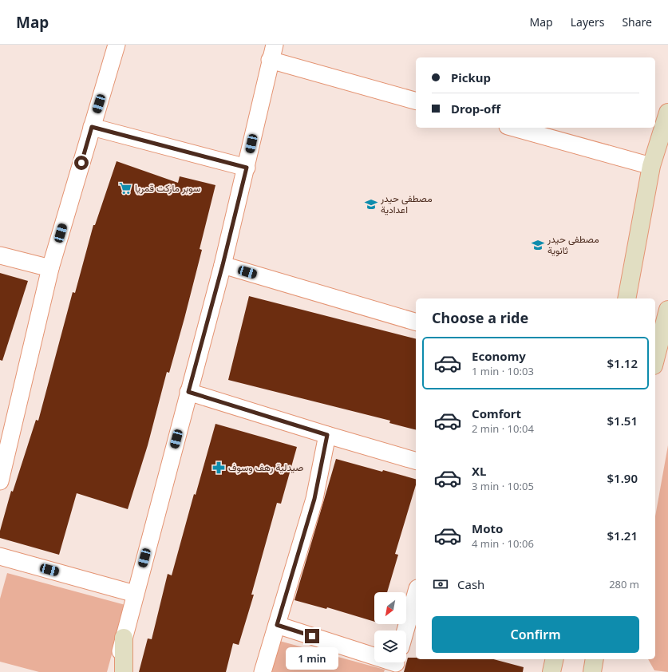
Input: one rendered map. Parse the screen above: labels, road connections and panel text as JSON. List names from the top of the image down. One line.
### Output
{"places":{"supermarket":["سوبر ماركت قمريا"],"school or university":["مصطفى حيدر اعدادية","مصطفى حيدر ثانوية"],"pharmacy":["صيدلية رهف وسوف"]},"north":"bottom left","page":{"header":"Map","nav":["Map","Layers","Share"],"banner":["Pickup","Drop-off"],"heading":"Choose a ride","list":[{"name":"Economy","note":"1 min · 10:03","value":"$1.12"},{"name":"Comfort","note":"2 min · 10:04","value":"$1.51"},{"name":"XL","note":"3 min · 10:05","value":"$1.90"},{"name":"Moto","note":"4 min · 10:06","value":"$1.21"}],"pay":["Cash","280 m"],"buttons":"Confirm","bubble":"1 min"}}
